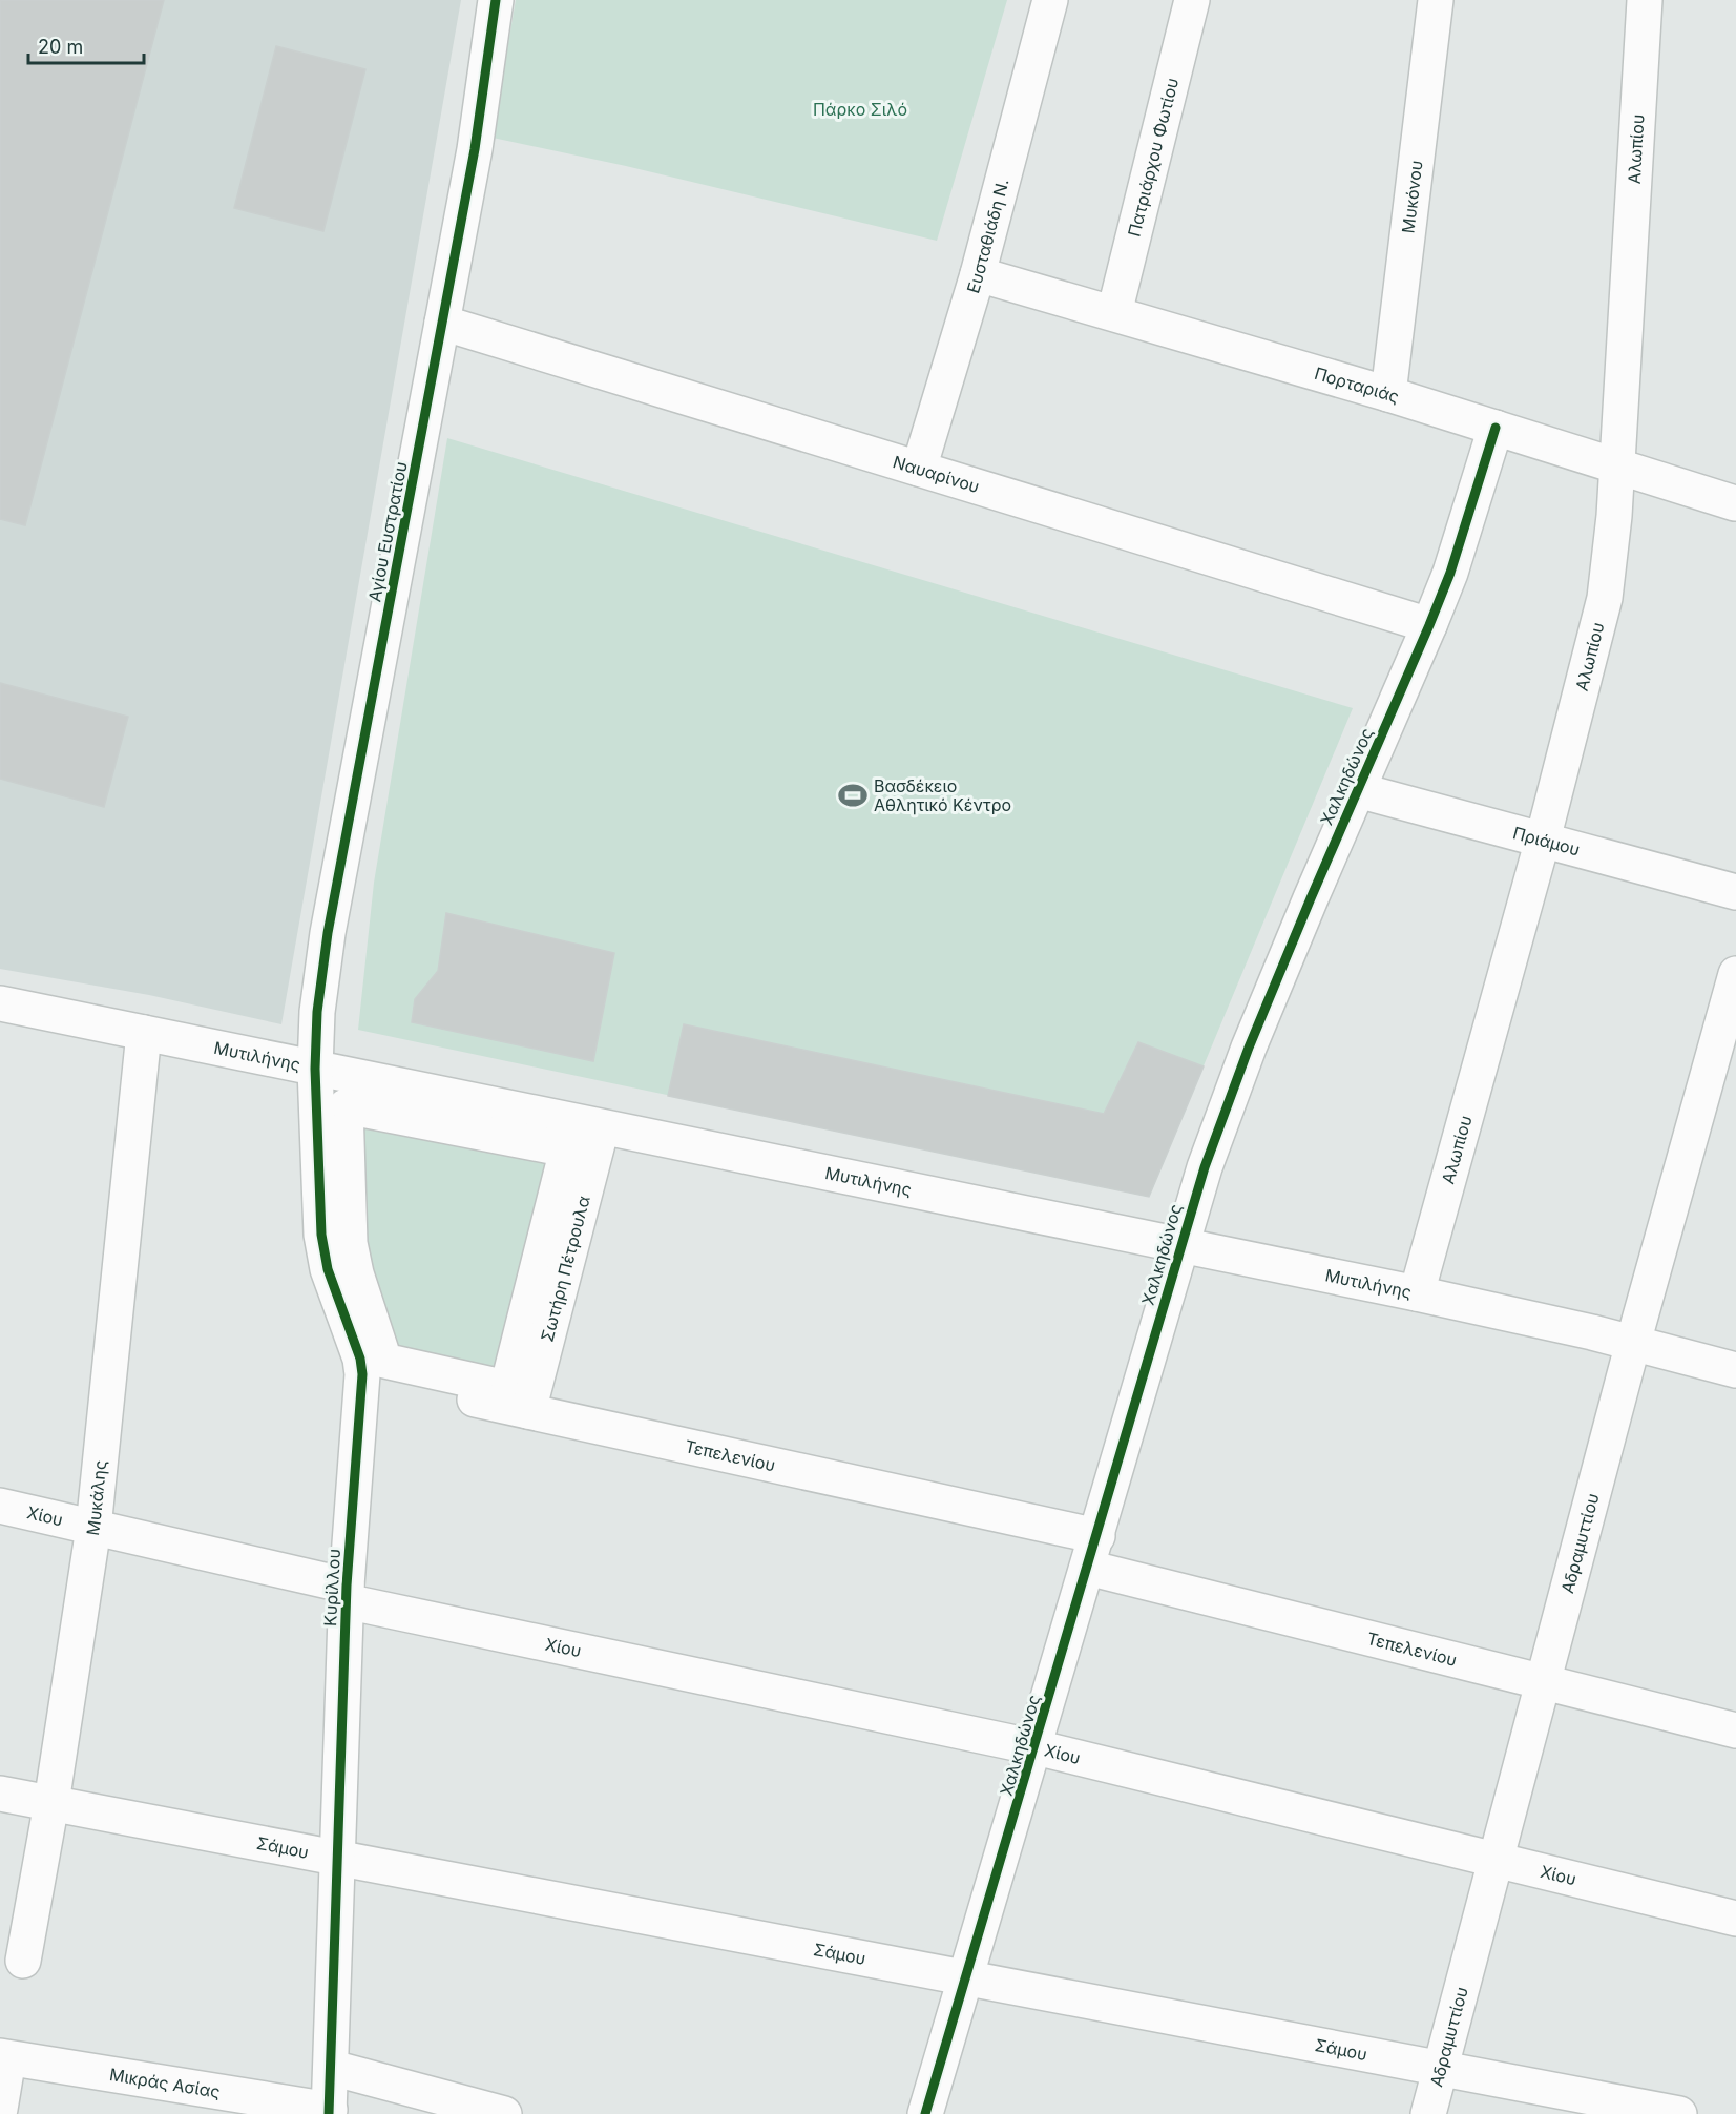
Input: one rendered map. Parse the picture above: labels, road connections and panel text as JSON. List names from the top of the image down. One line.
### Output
{"streets":{"street":["Αλωπίου","Πατριάρχου Φωτίου","Μυκόνου","Ευσταθιάδη Ν.","Πορταριάς","Ναυαρίνου","Αγίου Ευστρατίου","Χαλκηδώνος","Πριάμου","Μυτιλήνης","Σωτήρη Πέτρουλα","Τεπελενίου","Μυκάλης","Χίου","Αδραμυττίου","Κυρίλλου","Σάμου","Μικράς Ασίας"]},"crossings":[["Αλωπίου","Πορταριάς"],["Αλωπίου","Πριάμου"],["Αλωπίου","Μυτιλήνης"],["Πατριάρχου Φωτίου","Πορταριάς"],["Μυκόνου","Πορταριάς"],["Ευσταθιάδη Ν.","Πορταριάς"],["Ευσταθιάδη Ν.","Ναυαρίνου"],["Πορταριάς","Χαλκηδώνος"],["Ναυαρίνου","Αγίου Ευστρατίου"],["Ναυαρίνου","Χαλκηδώνος"],["Αγίου Ευστρατίου","Μυτιλήνης"],["Αγίου Ευστρατίου","Κυρίλλου"],["Χαλκηδώνος","Πριάμου"],["Χαλκηδώνος","Μυτιλήνης"],["Χαλκηδώνος","Τεπελενίου"],["Χαλκηδώνος","Χίου"],["Χαλκηδώνος","Σάμου"],["Μυτιλήνης","Σωτήρη Πέτρουλα"],["Μυτιλήνης","Μυκάλης"],["Μυτιλήνης","Αδραμυττίου"],["Μυτιλήνης","Κυρίλλου"],["Σωτήρη Πέτρουλα","Τεπελενίου"],["Τεπελενίου","Αδραμυττίου"],["Τεπελενίου","Κυρίλλου"],["Μυκάλης","Χίου"],["Μυκάλης","Σάμου"],["Χίου","Αδραμυττίου"],["Χίου","Κυρίλλου"],["Αδραμυττίου","Σάμου"],["Κυρίλλου","Σάμου"],["Κυρίλλου","Μικράς Ασίας"]],"parks":["Πάρκο Σιλό"],"places":{"sports":["Βασδέκειο Αθλητικό Κέντρο"]},"scale_bar":"20 m"}
